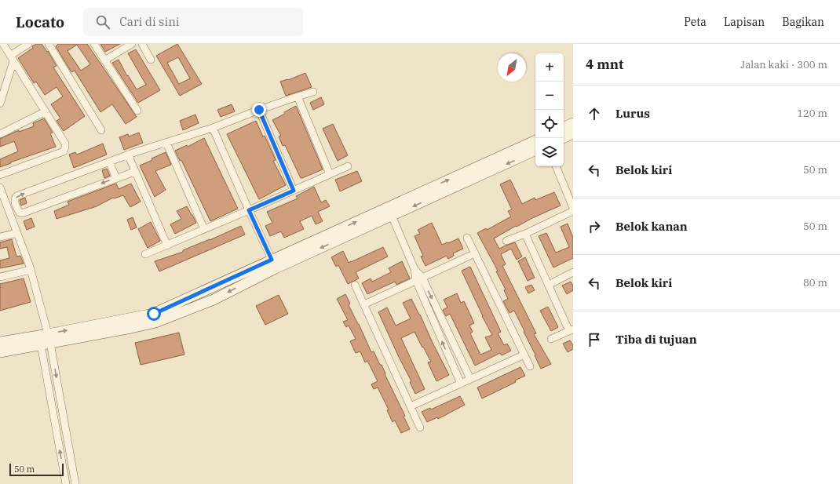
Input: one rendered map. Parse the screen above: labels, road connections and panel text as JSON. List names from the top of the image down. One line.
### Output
{"scale_bar":"50 m","north":"bottom left","page":{"header":"Locato","search":"Cari di sini","nav":["Peta","Lapisan","Bagikan"],"heading":["4 mnt","Jalan kaki · 300 m"],"map_buttons":["+","−"],"list":[["Lurus","120 m"],["Belok kiri","50 m"],["Belok kanan","50 m"],["Belok kiri","80 m"],"Tiba di tujuan"],"scale":"50 m"}}
